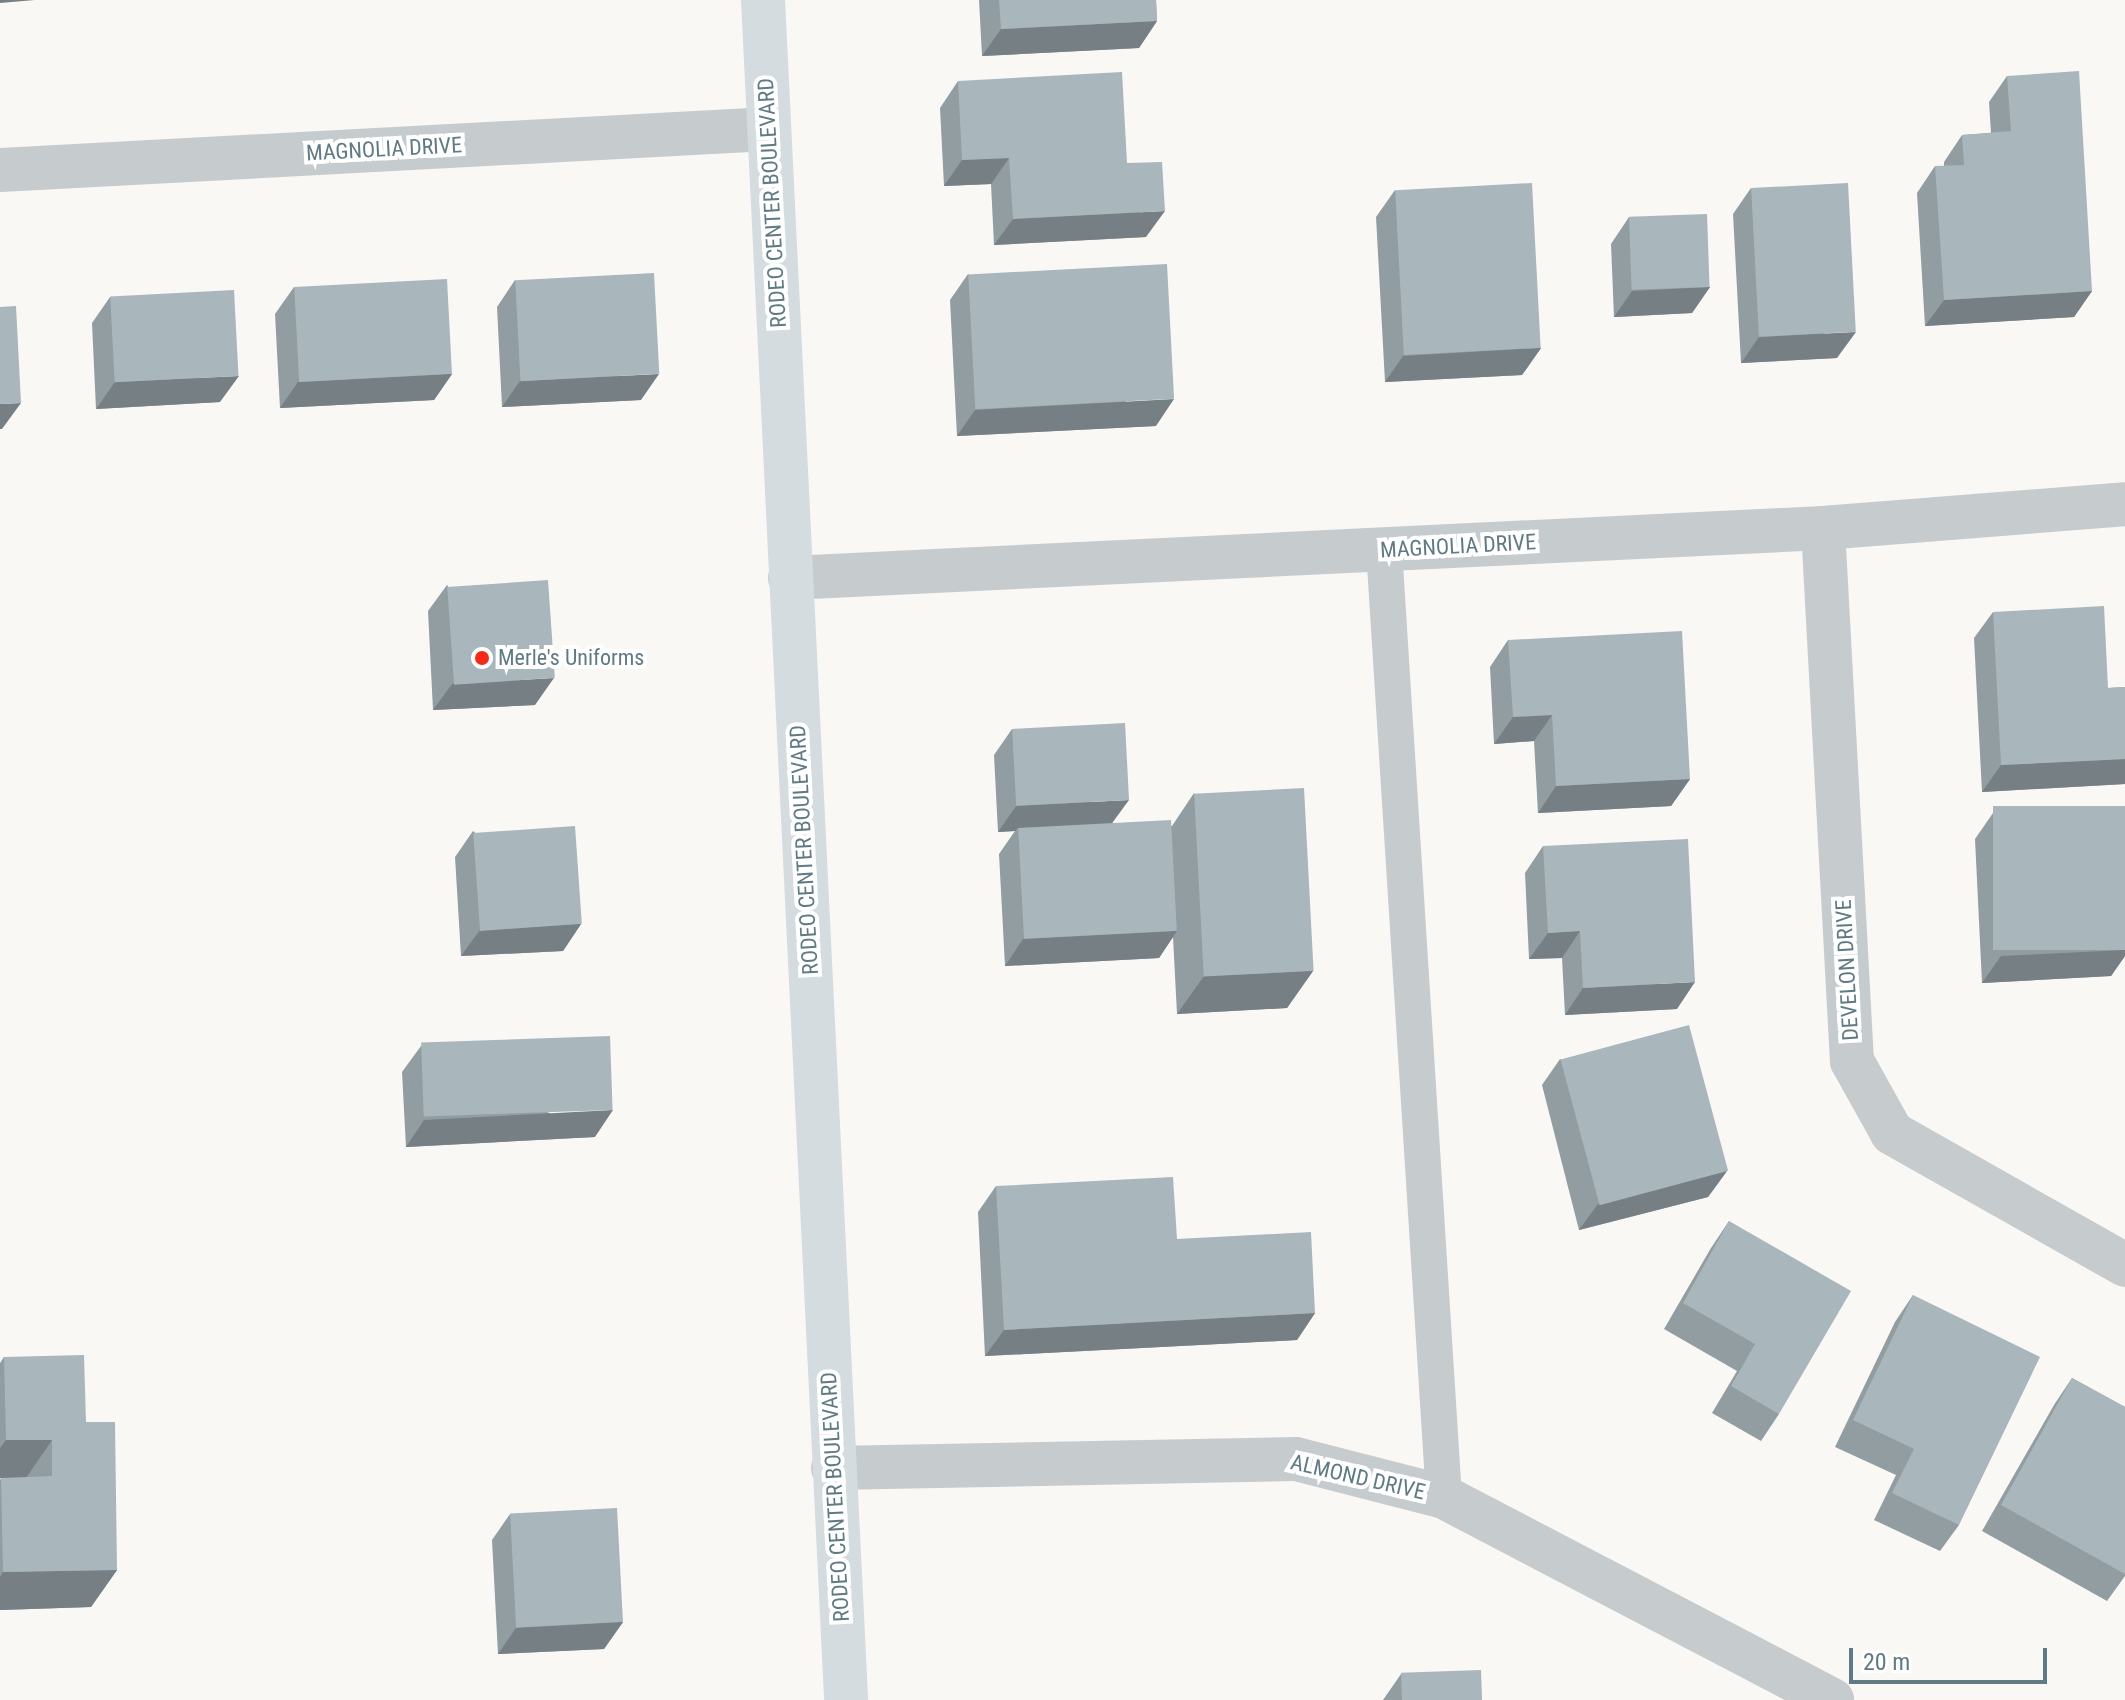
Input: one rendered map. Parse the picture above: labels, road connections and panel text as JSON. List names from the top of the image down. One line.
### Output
{"streets":{"main road":["RODEO CENTER BOULEVARD"],"street":["MAGNOLIA DRIVE","DEVELON DRIVE","ALMOND DRIVE"]},"crossings":[["MAGNOLIA DRIVE","RODEO CENTER BOULEVARD"],["MAGNOLIA DRIVE","DEVELON DRIVE"],["RODEO CENTER BOULEVARD","ALMOND DRIVE"]],"places":["Merle's Uniforms"],"scale_bar":"20 m"}
